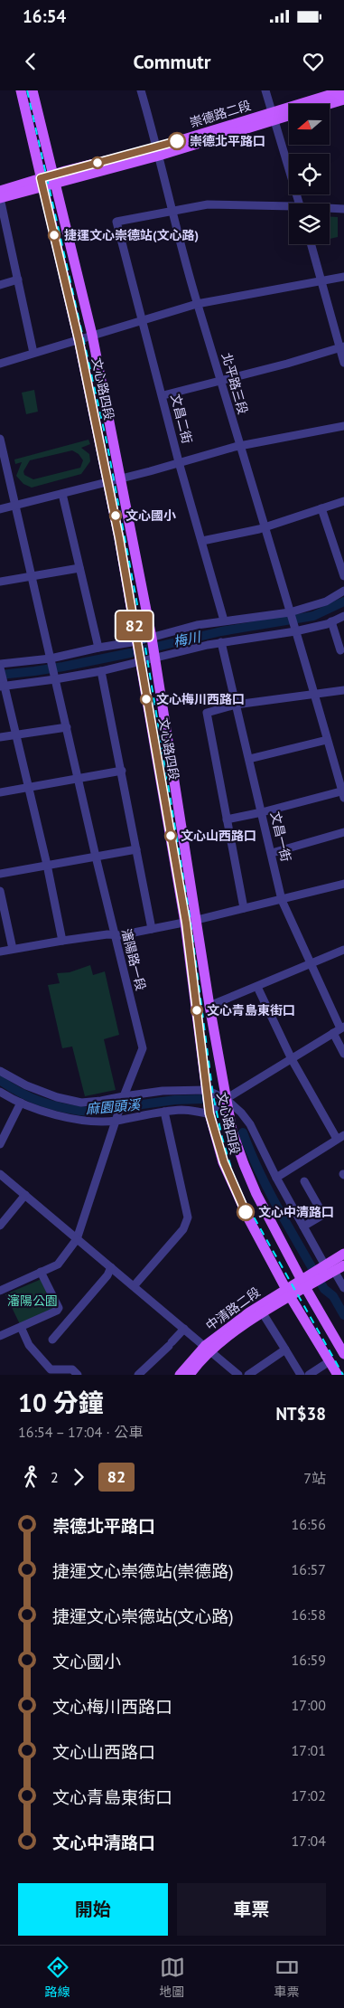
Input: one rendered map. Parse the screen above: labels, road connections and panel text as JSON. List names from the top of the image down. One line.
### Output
{"streets":{"main road":["崇德路二段","文心路四段","中清路二段"],"street":["北平路三段","文昌二街","文昌一街","瀋陽路一段"]},"crossings":[["崇德路二段","北平路三段"],["崇德路二段","文心路四段"],["北平路三段","文昌二街"],["文心路四段","中清路二段"]],"water":["梅川","麻園頭溪"],"parks":["瀋陽公園"],"places":["崇德北平路口","捷運文心崇德站(文心路)","文心國小","文心梅川西路口","文心山西路口","文心青島東街口","文心中清路口"],"lines":["bus line 82"],"north":"left","page":{"status":"16:54","header":"Commutr","on_map":"82","heading":["10 分鐘","16:54 – 17:04 · 公車","NT$38"],"legs":["2","82","7站"],"list":[{"name":"崇德北平路口","value":"16:56"},{"name":"捷運文心崇德站(崇德路)","value":"16:57"},{"name":"捷運文心崇德站(文心路)","value":"16:58"},{"name":"文心國小","value":"16:59"},{"name":"文心梅川西路口","value":"17:00"},{"name":"文心山西路口","value":"17:01"},{"name":"文心青島東街口","value":"17:02"},{"name":"文心中清路口","value":"17:04"}],"buttons":["開始","車票"],"tabs":["路線","地圖","車票"]}}
